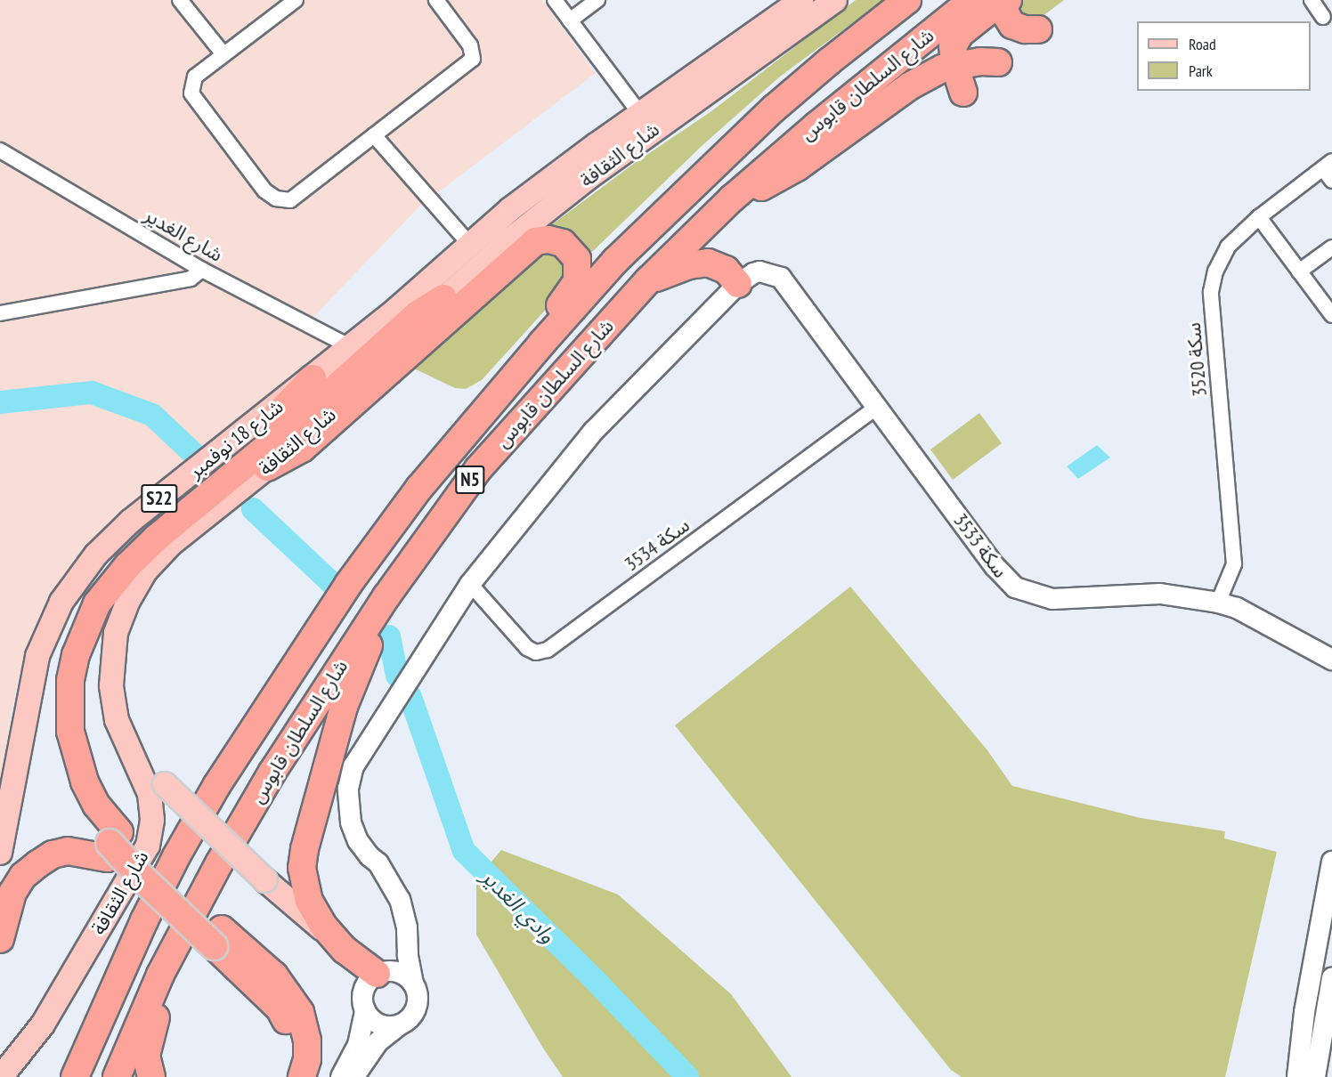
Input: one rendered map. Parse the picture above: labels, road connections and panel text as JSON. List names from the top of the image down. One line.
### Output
{"streets":{"highway":["شارع السلطان قابوس","N5"],"main road":["شارع الثقافة","شارع 18 نوفمبر","S22"],"street":["شارع الغدير","سكة 3520","سكة 3534","سكة 3533"]},"crossings":[["شارع الثقافة","شارع الغدير"],["شارع الثقافة","شارع 18 نوفمبر"],["شارع الغدير","شارع 18 نوفمبر"],["سكة 3520","سكة 3533"],["سكة 3534","سكة 3533"]],"water":["وادي الغدير"],"legend":["Road","Park"]}
